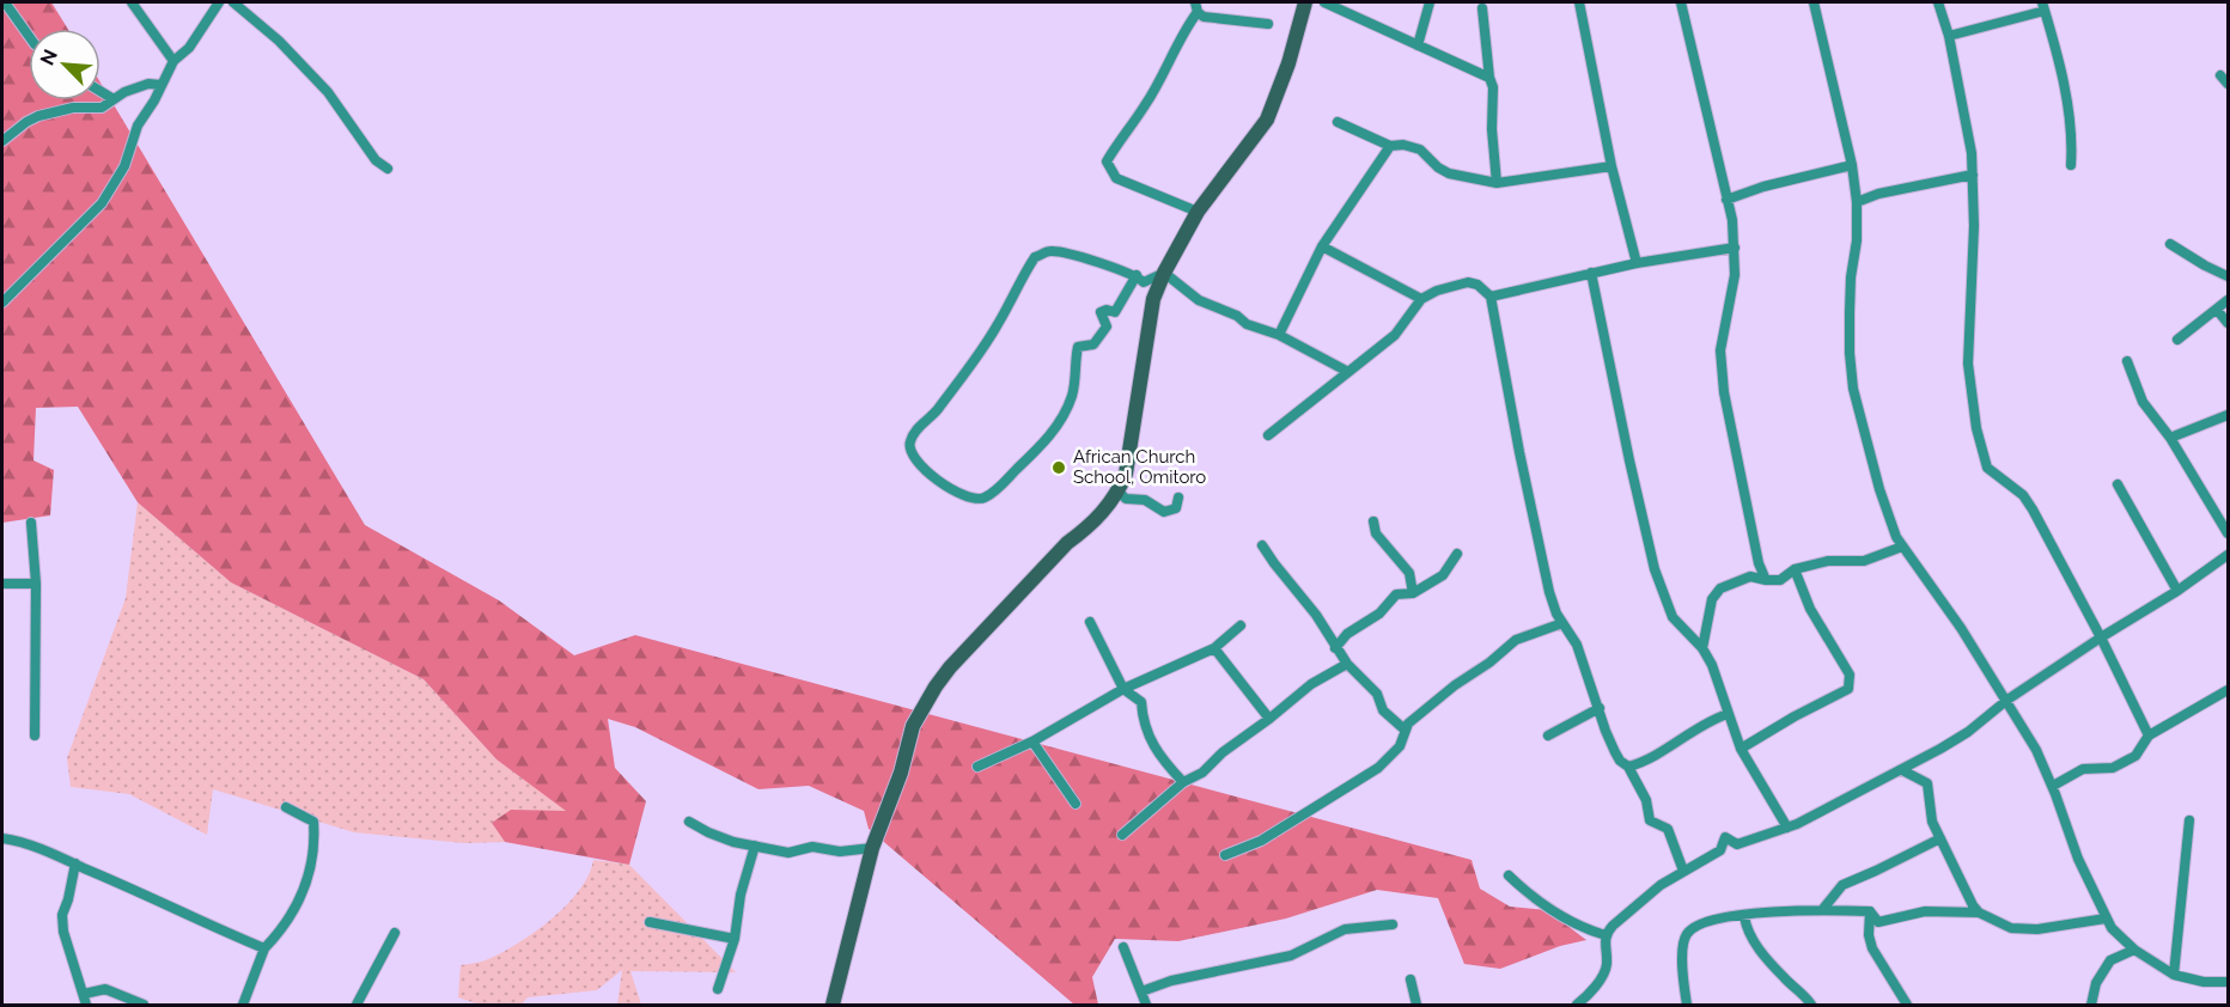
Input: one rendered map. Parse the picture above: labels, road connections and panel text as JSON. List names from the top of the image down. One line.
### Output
{"places":["African Church School, Omitoro"],"north":"top left"}
